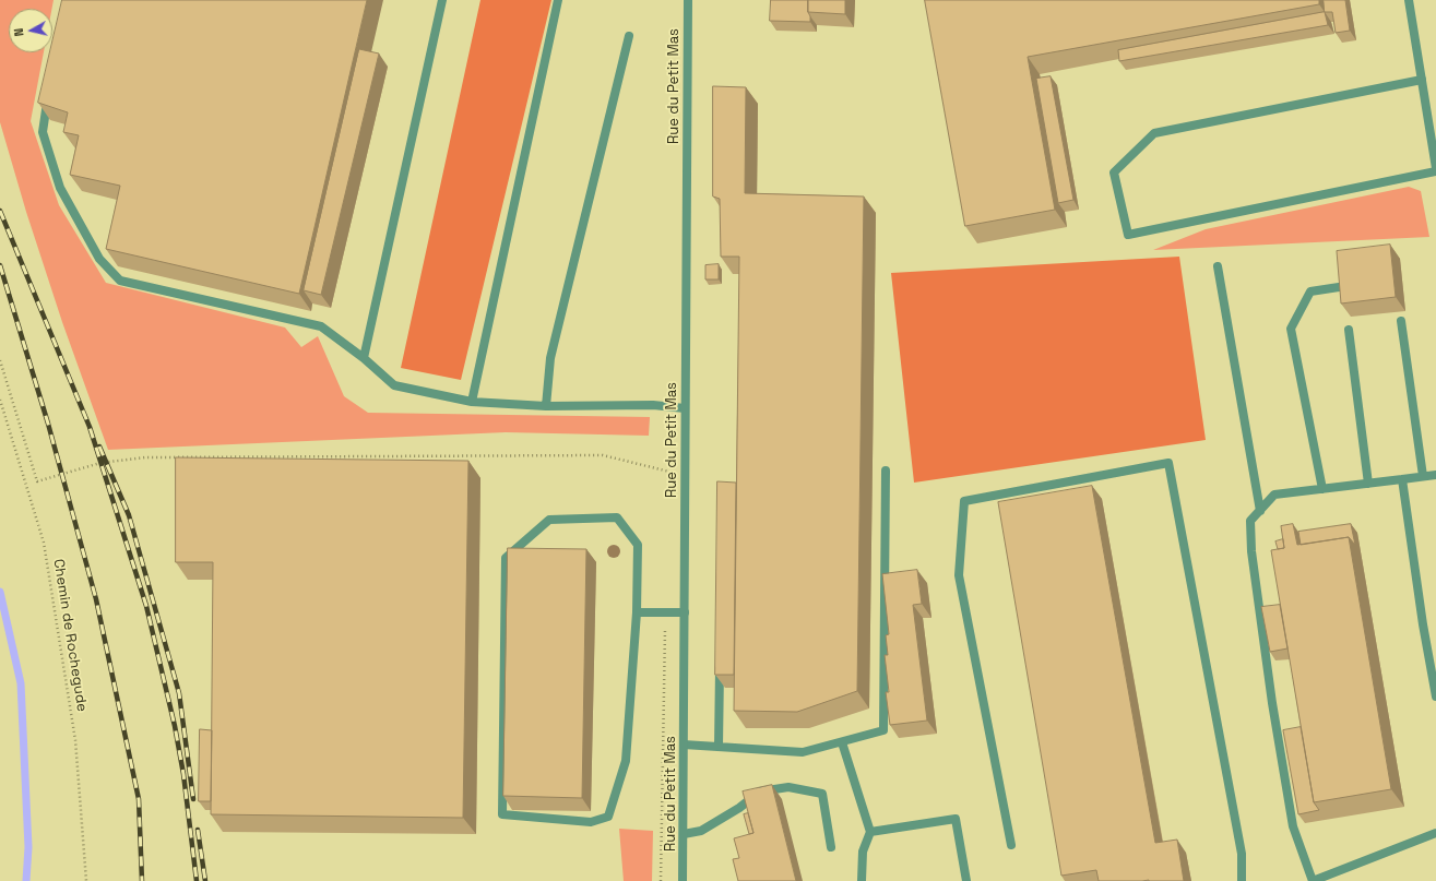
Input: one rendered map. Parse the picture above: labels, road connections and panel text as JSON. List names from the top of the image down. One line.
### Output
{"streets":{"street":["Rue du Petit Mas"],"path":["Chemin de Rochegude"]},"north":"left"}
